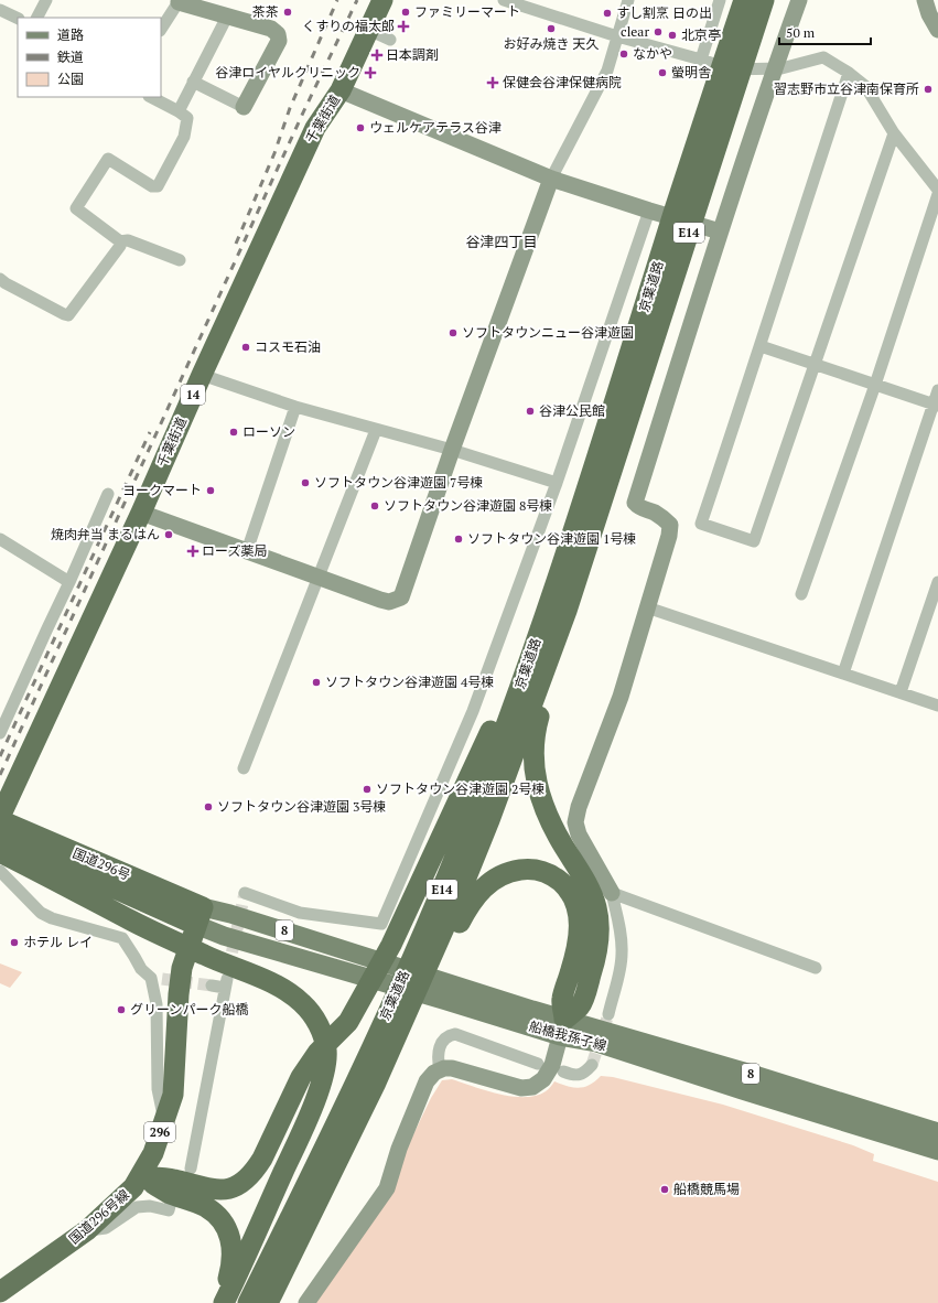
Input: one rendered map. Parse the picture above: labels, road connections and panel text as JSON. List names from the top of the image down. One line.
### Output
{"streets":{"highway":["千葉街道","E14","京葉道路","14","国道296号","296","国道296号線"],"main road":["8","船橋我孫子線"]},"crossings":[["千葉街道","国道296号"],["国道296号","船橋我孫子線"],["国道296号","国道296号線"],["船橋我孫子線","国道296号線"]],"districts":["谷津四丁目"],"places":{"other":["茶茶","ファミリーマート","すし割烹 日の出","お好み焼き 天久","clear","北京亭","なかや","螢明舎","習志野市立谷津南保育所","ウェルケアテラス谷津","ソフトタウンニュー谷津遊園","コスモ石油","谷津公民館","ローソン","ソフトタウン谷津遊園 7号棟","ヨークマート","ソフトタウン谷津遊園 8号棟","焼肉弁当 まるはん","ソフトタウン谷津遊園 1号棟","ソフトタウン谷津遊園 4号棟","ソフトタウン谷津遊園 2号棟","ソフトタウン谷津遊園 3号棟","ホテル レイ","グリーンパーク船橋","船橋競馬場"],"health":["くすりの福太郎","日本調剤","谷津ロイヤルクリニック","保健会谷津保健病院","ローズ薬局"]},"legend":["道路","鉄道","公園"],"scale_bar":"50 m"}
